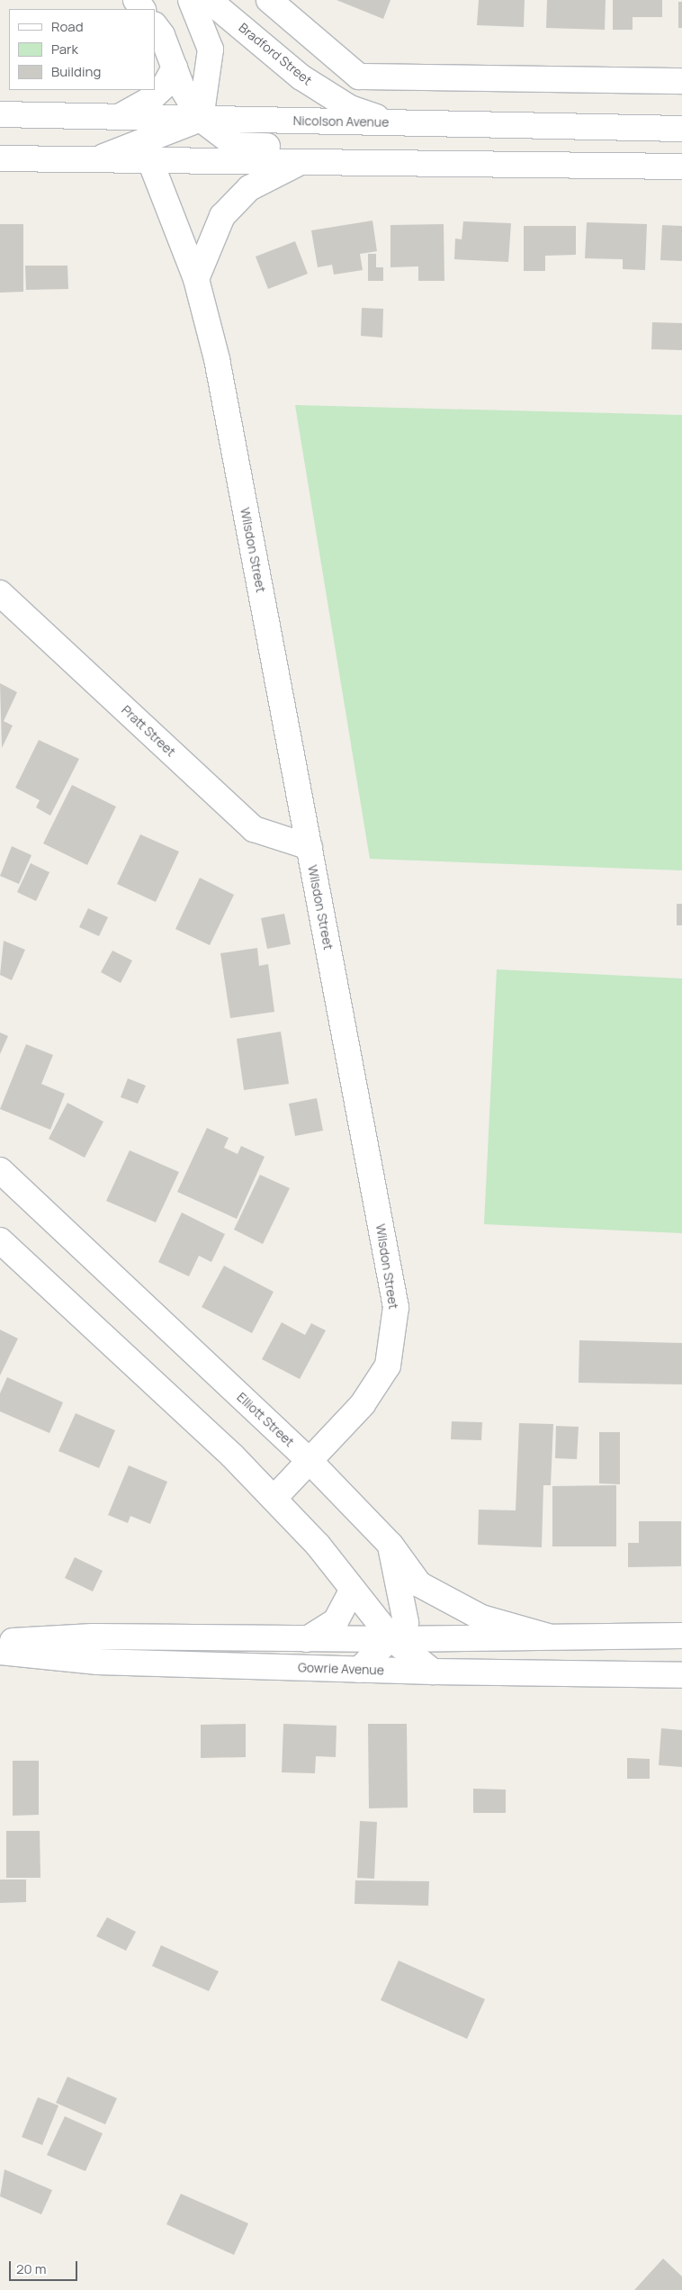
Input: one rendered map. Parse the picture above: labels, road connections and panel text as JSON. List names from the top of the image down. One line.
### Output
{"streets":{"street":["Bradford Street","Nicolson Avenue","Wilsdon Street","Pratt Street","Elliott Street","Gowrie Avenue"]},"crossings":[["Bradford Street","Nicolson Avenue"],["Wilsdon Street","Pratt Street"],["Wilsdon Street","Elliott Street"]],"legend":["Road","Park","Building"],"scale_bar":"20 m"}
